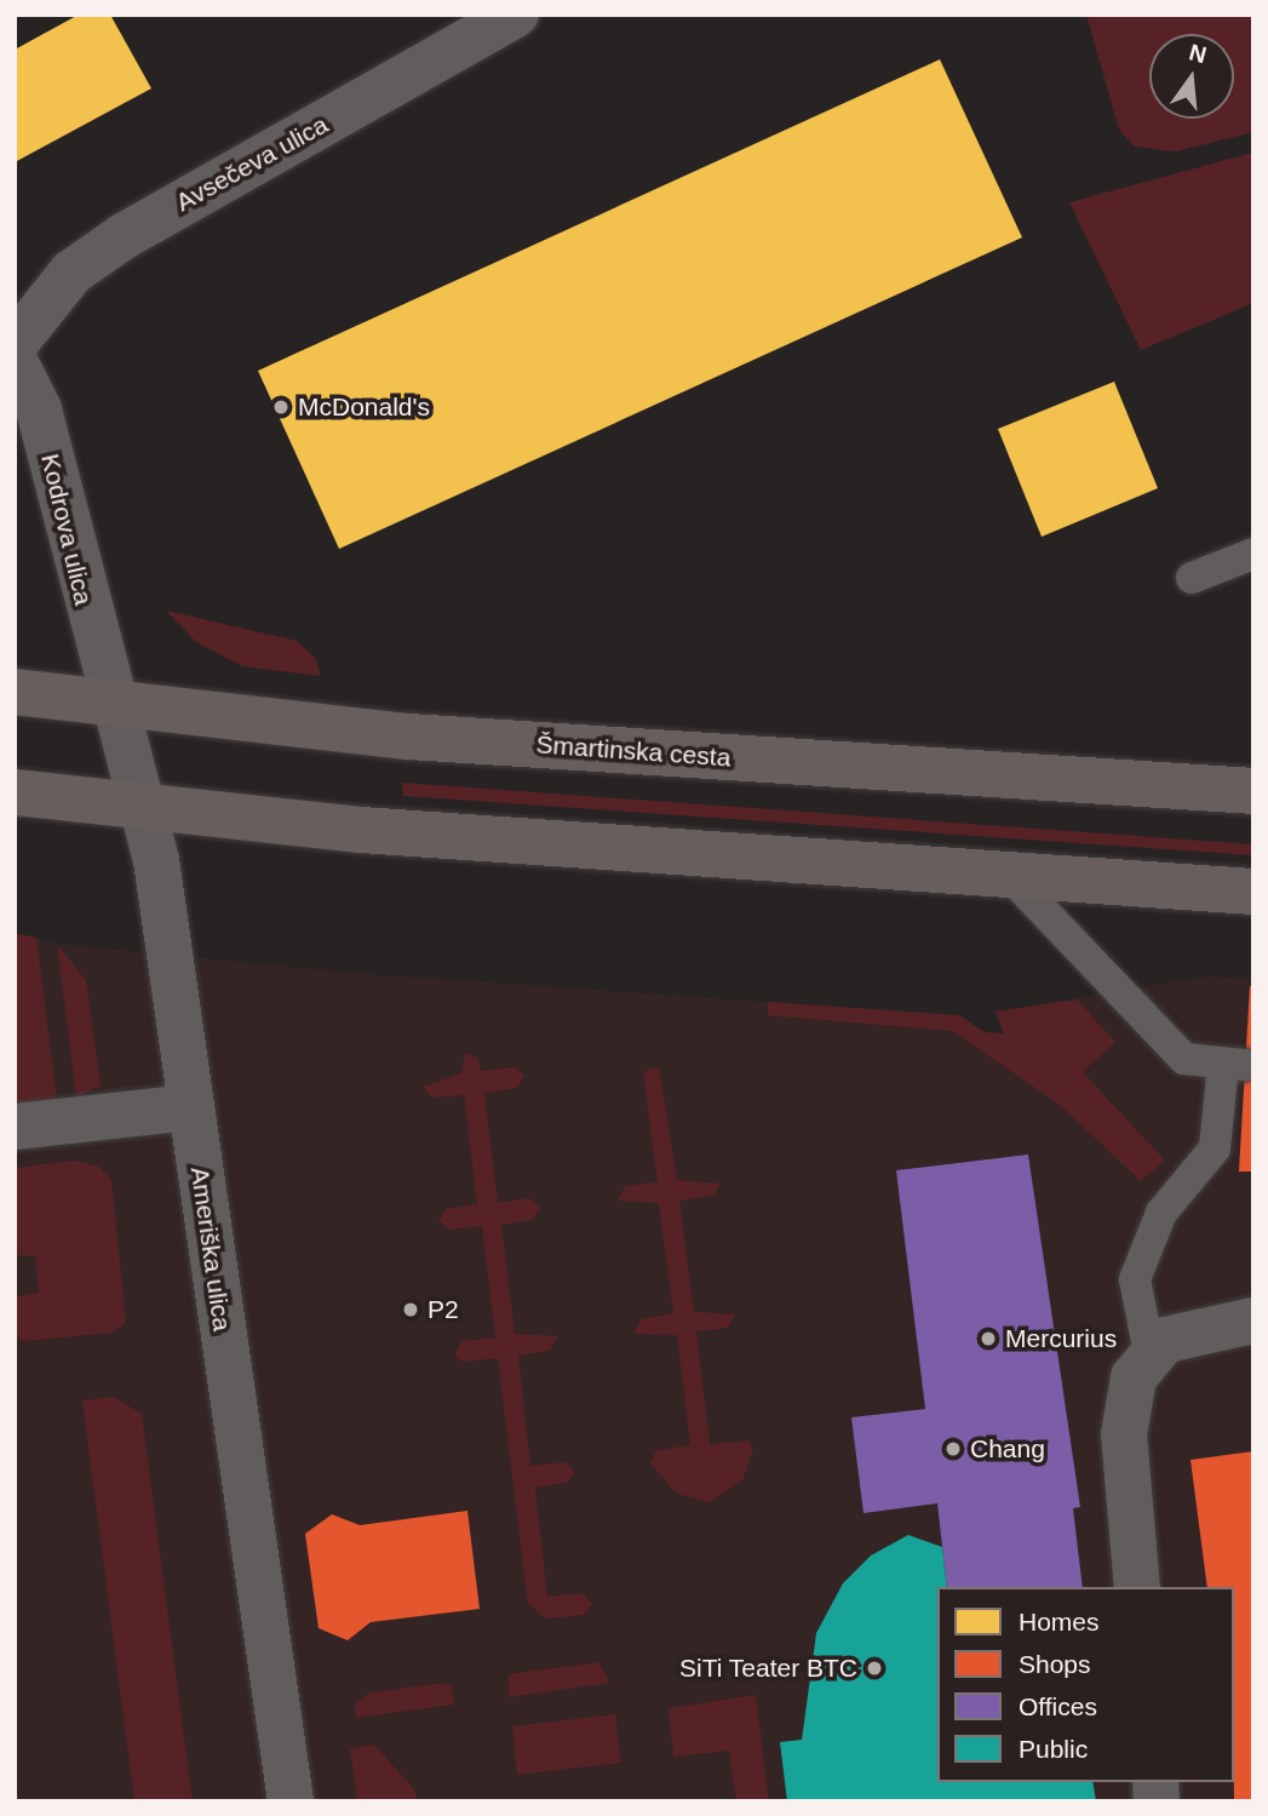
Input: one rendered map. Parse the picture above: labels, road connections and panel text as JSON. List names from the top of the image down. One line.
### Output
{"streets":{"main road":["Šmartinska cesta"],"street":["Avsečeva ulica","Kodrova ulica","Ameriška ulica"]},"crossings":[["Kodrova ulica","Šmartinska cesta"],["Kodrova ulica","Ameriška ulica"],["Šmartinska cesta","Ameriška ulica"]],"places":["McDonald's","P2","Mercurius","Chang","SiTi Teater BTC"],"legend":["Homes","Shops","Offices","Public"],"north":"top"}
